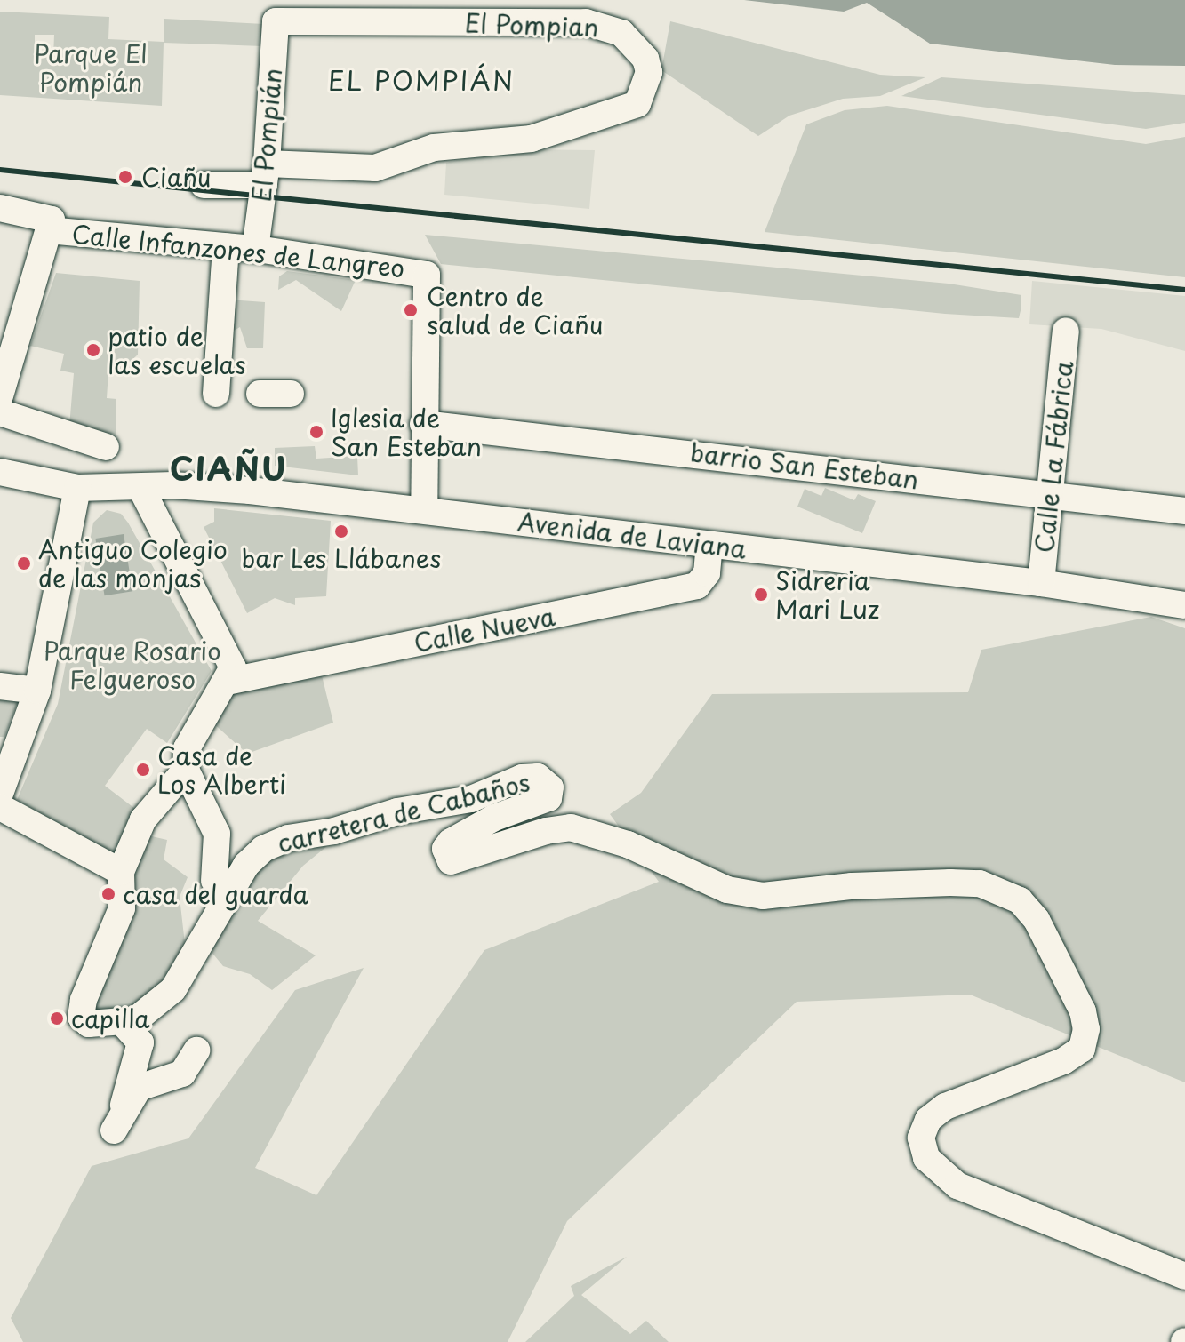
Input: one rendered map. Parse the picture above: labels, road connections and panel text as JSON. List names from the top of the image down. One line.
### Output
{"streets":{"street":["El Pompian","El Pompián","Calle Infanzones de Langreo","Calle La Fábrica","barrio San Esteban","Avenida de Laviana","Calle Nueva","carretera de Cabaños"]},"crossings":[["El Pompian","El Pompián"],["El Pompián","Calle Infanzones de Langreo"],["Calle Infanzones de Langreo","barrio San Esteban"],["Calle La Fábrica","barrio San Esteban"],["Calle La Fábrica","Avenida de Laviana"],["Avenida de Laviana","Calle Nueva"]],"districts":["EL POMPIÁN","CIAÑU"],"parks":["Parque El Pompián","Parque Rosario Felgueroso"],"places":["Ciañu","Centro de salud de Ciañu","patio de las escuelas","Iglesia de San Esteban","bar Les Llábanes","Antiguo Colegio de las monjas","Sidreria Mari Luz","Casa de Los Alberti","casa del guarda","capilla"]}
